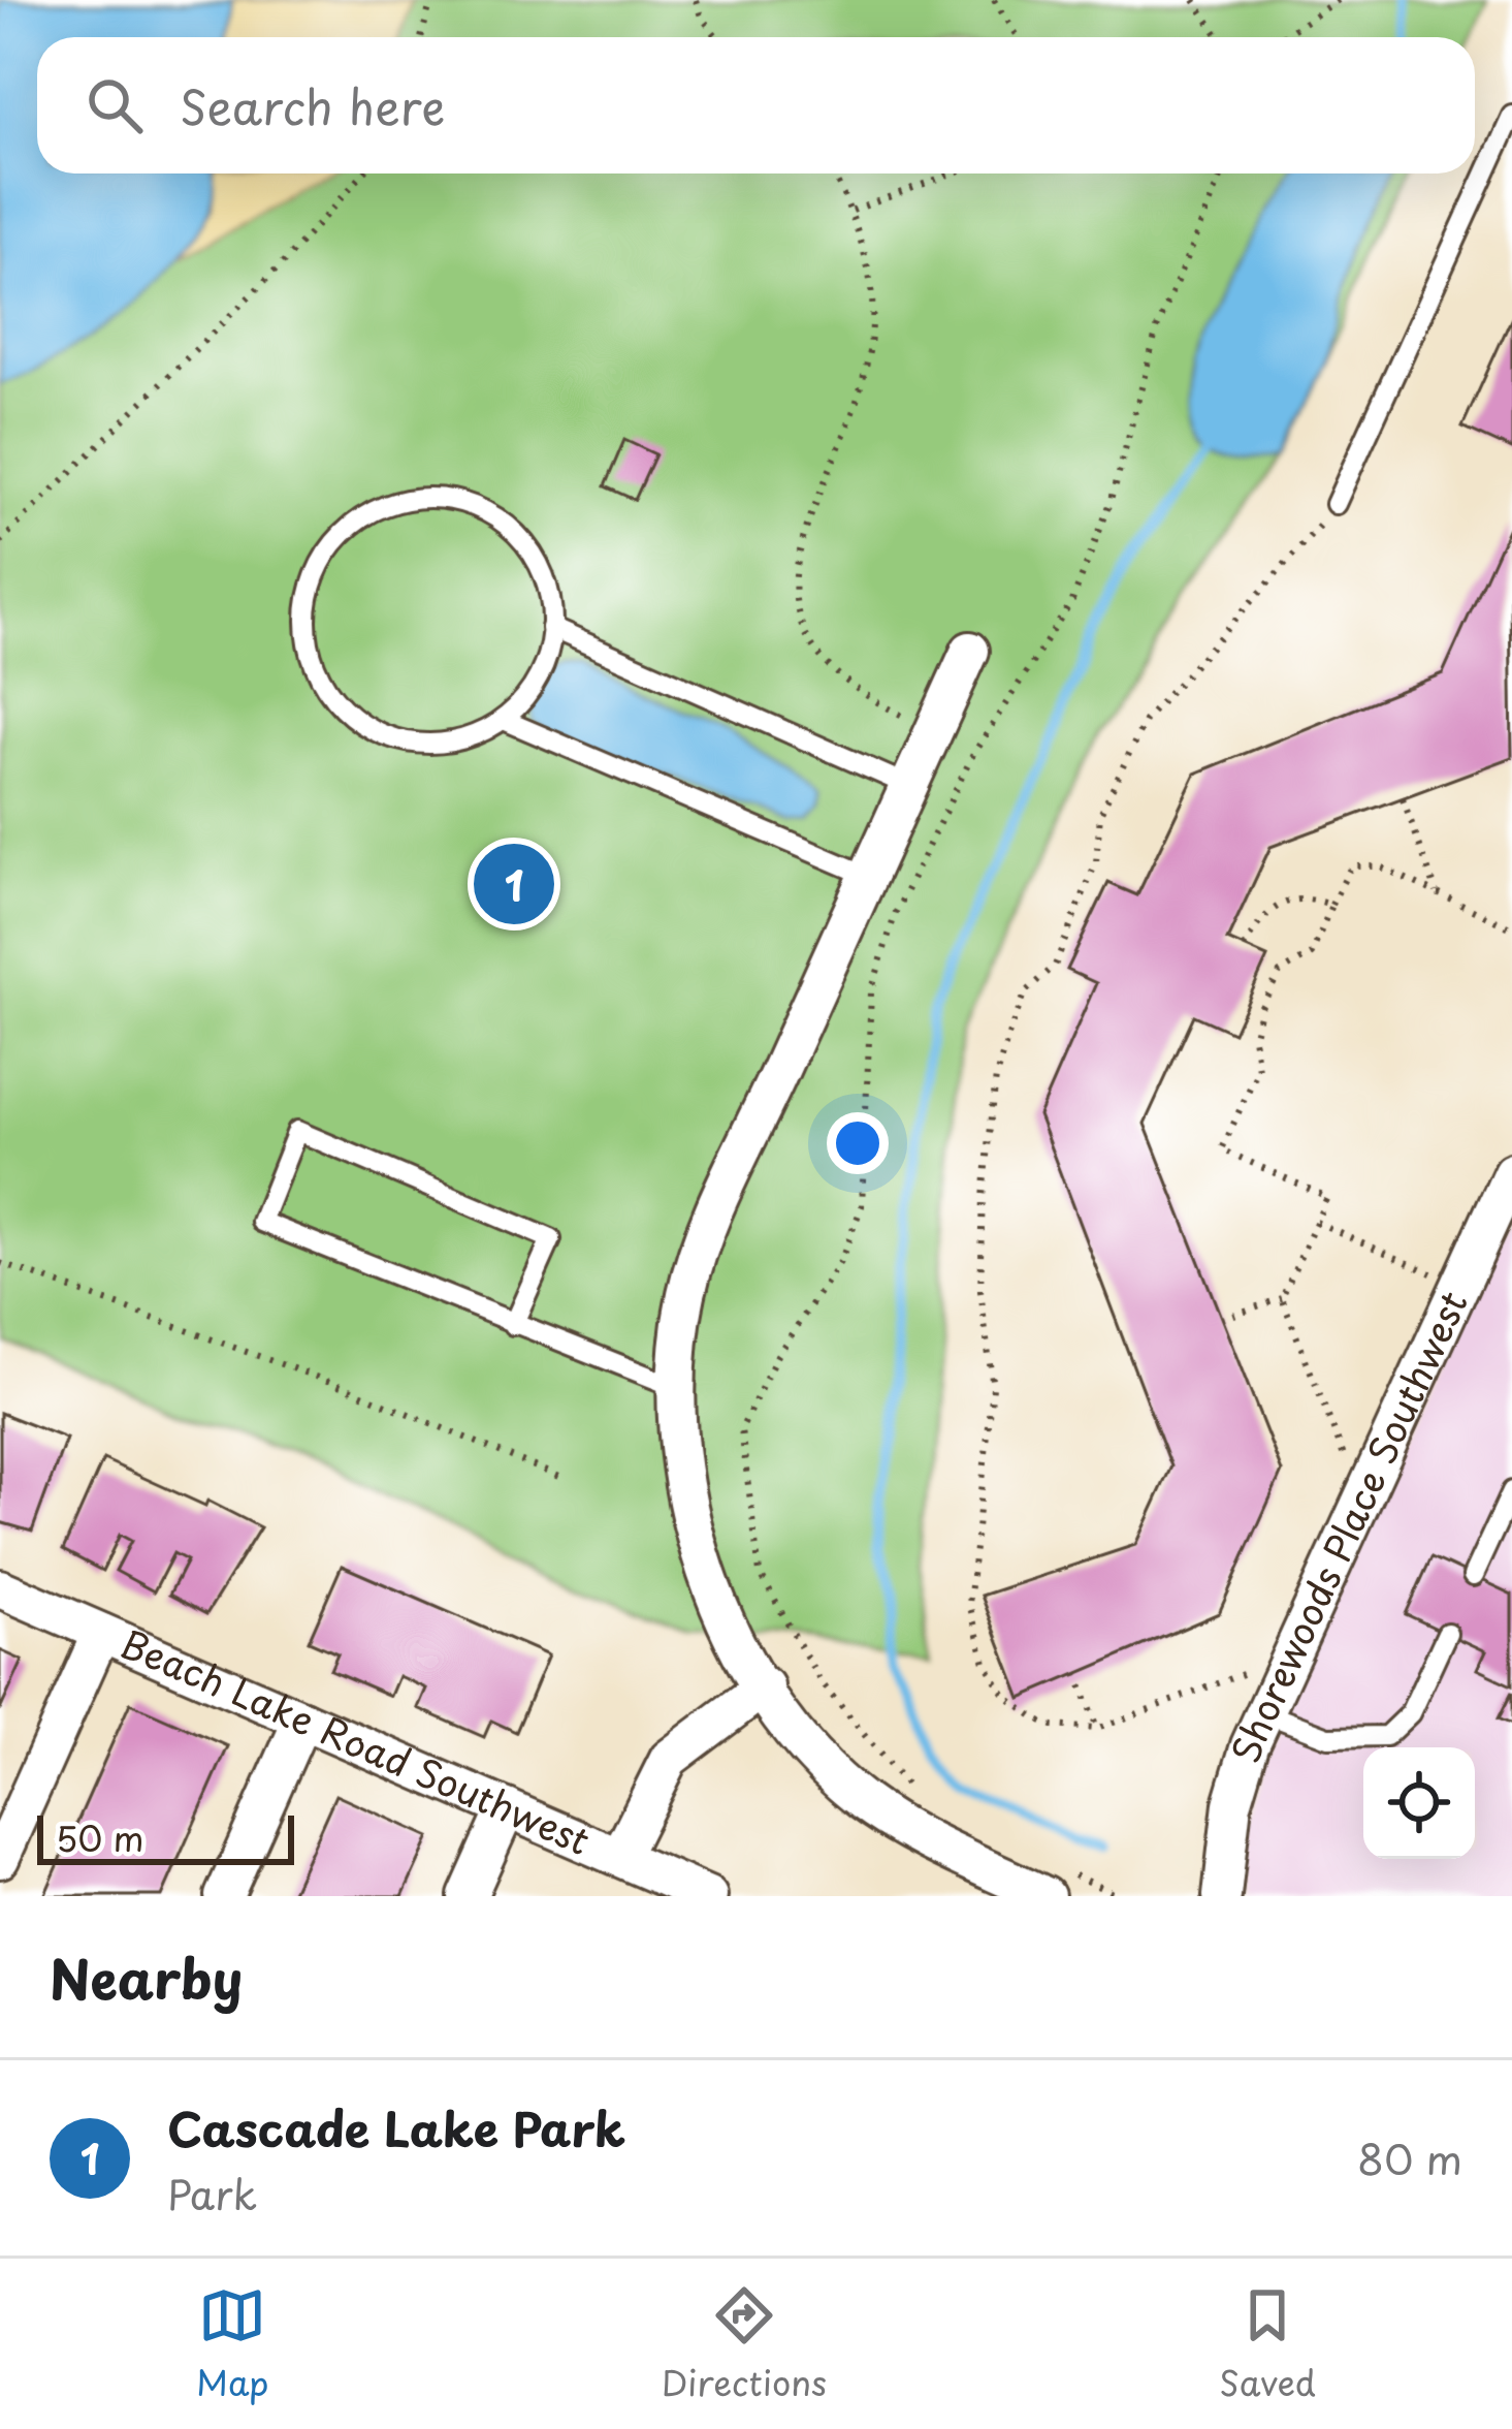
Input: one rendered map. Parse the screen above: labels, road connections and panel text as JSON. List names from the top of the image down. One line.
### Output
{"streets":{"street":["Shorewoods Place Southwest","Beach Lake Road Southwest"]},"scale_bar":"50 m","page":{"search":"Search here","pins":"1","scale":"50 m","heading":"Nearby","list":[{"mark":"1","name":"Cascade Lake Park","note":"Park","value":"80 m"}],"nav":["Map","Directions","Saved"]}}
